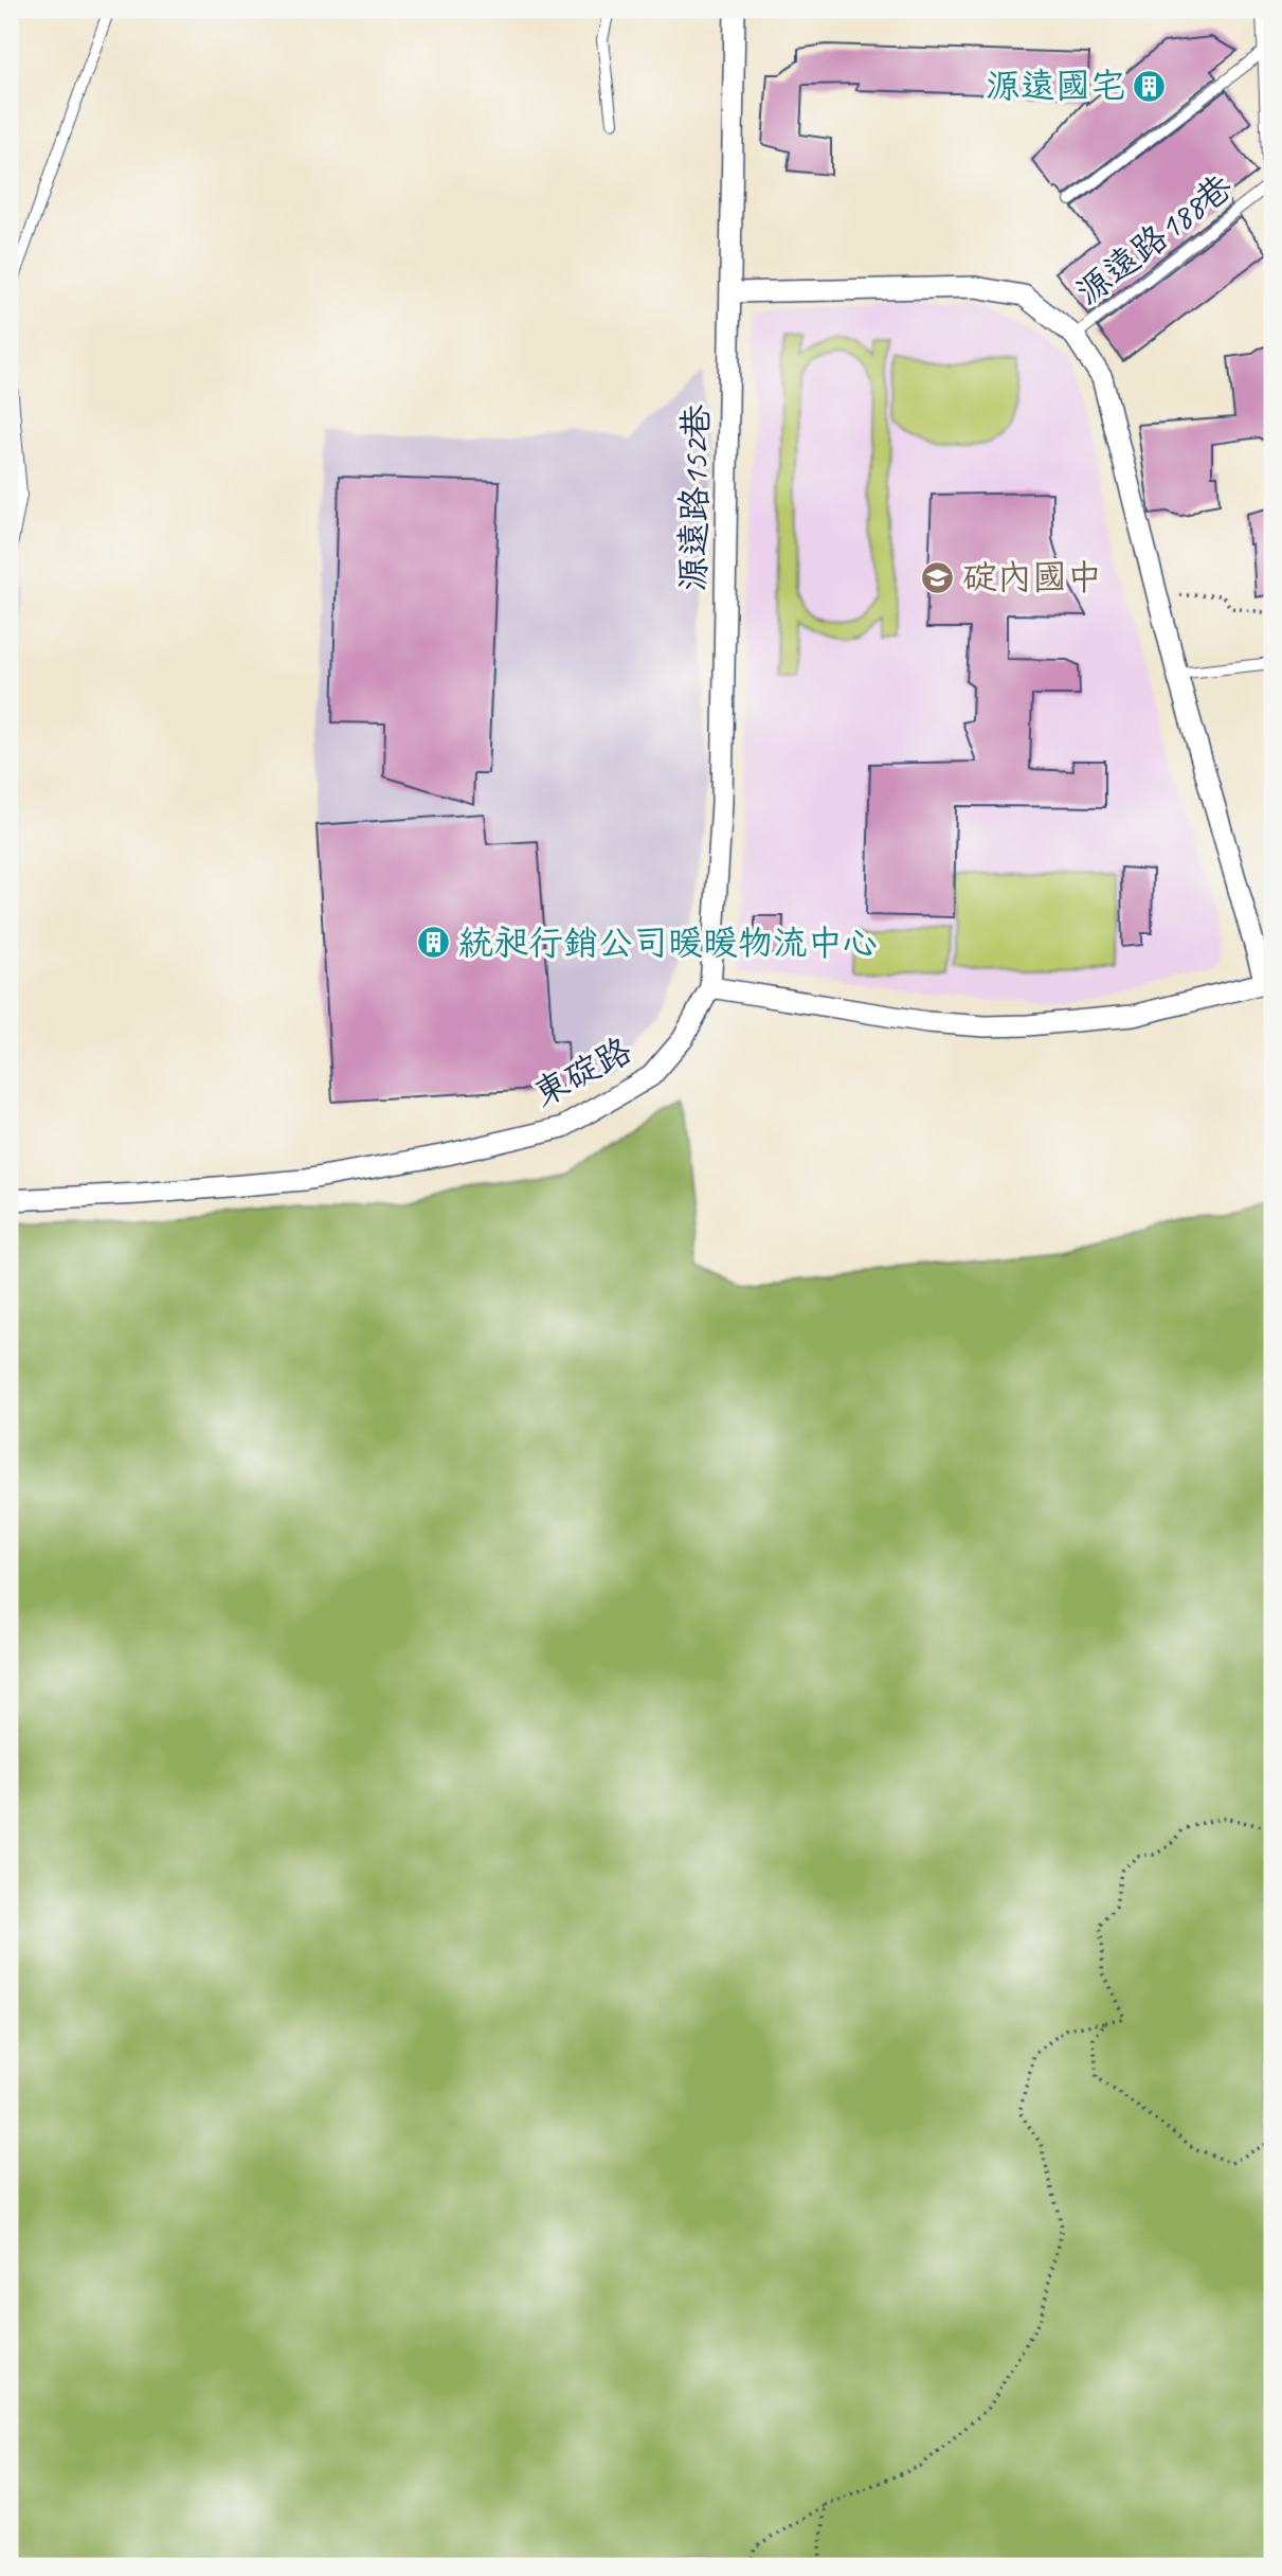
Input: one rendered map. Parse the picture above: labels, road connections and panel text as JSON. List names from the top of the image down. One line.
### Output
{"streets":{"street":["源遠路152巷","東碇路"],"lane":["源遠路188巷"]},"crossings":[["源遠路152巷","東碇路"]],"places":{"building":["源遠國宅","統昶行銷公司暖暖物流中心"],"school or university":["碇內國中"]}}
